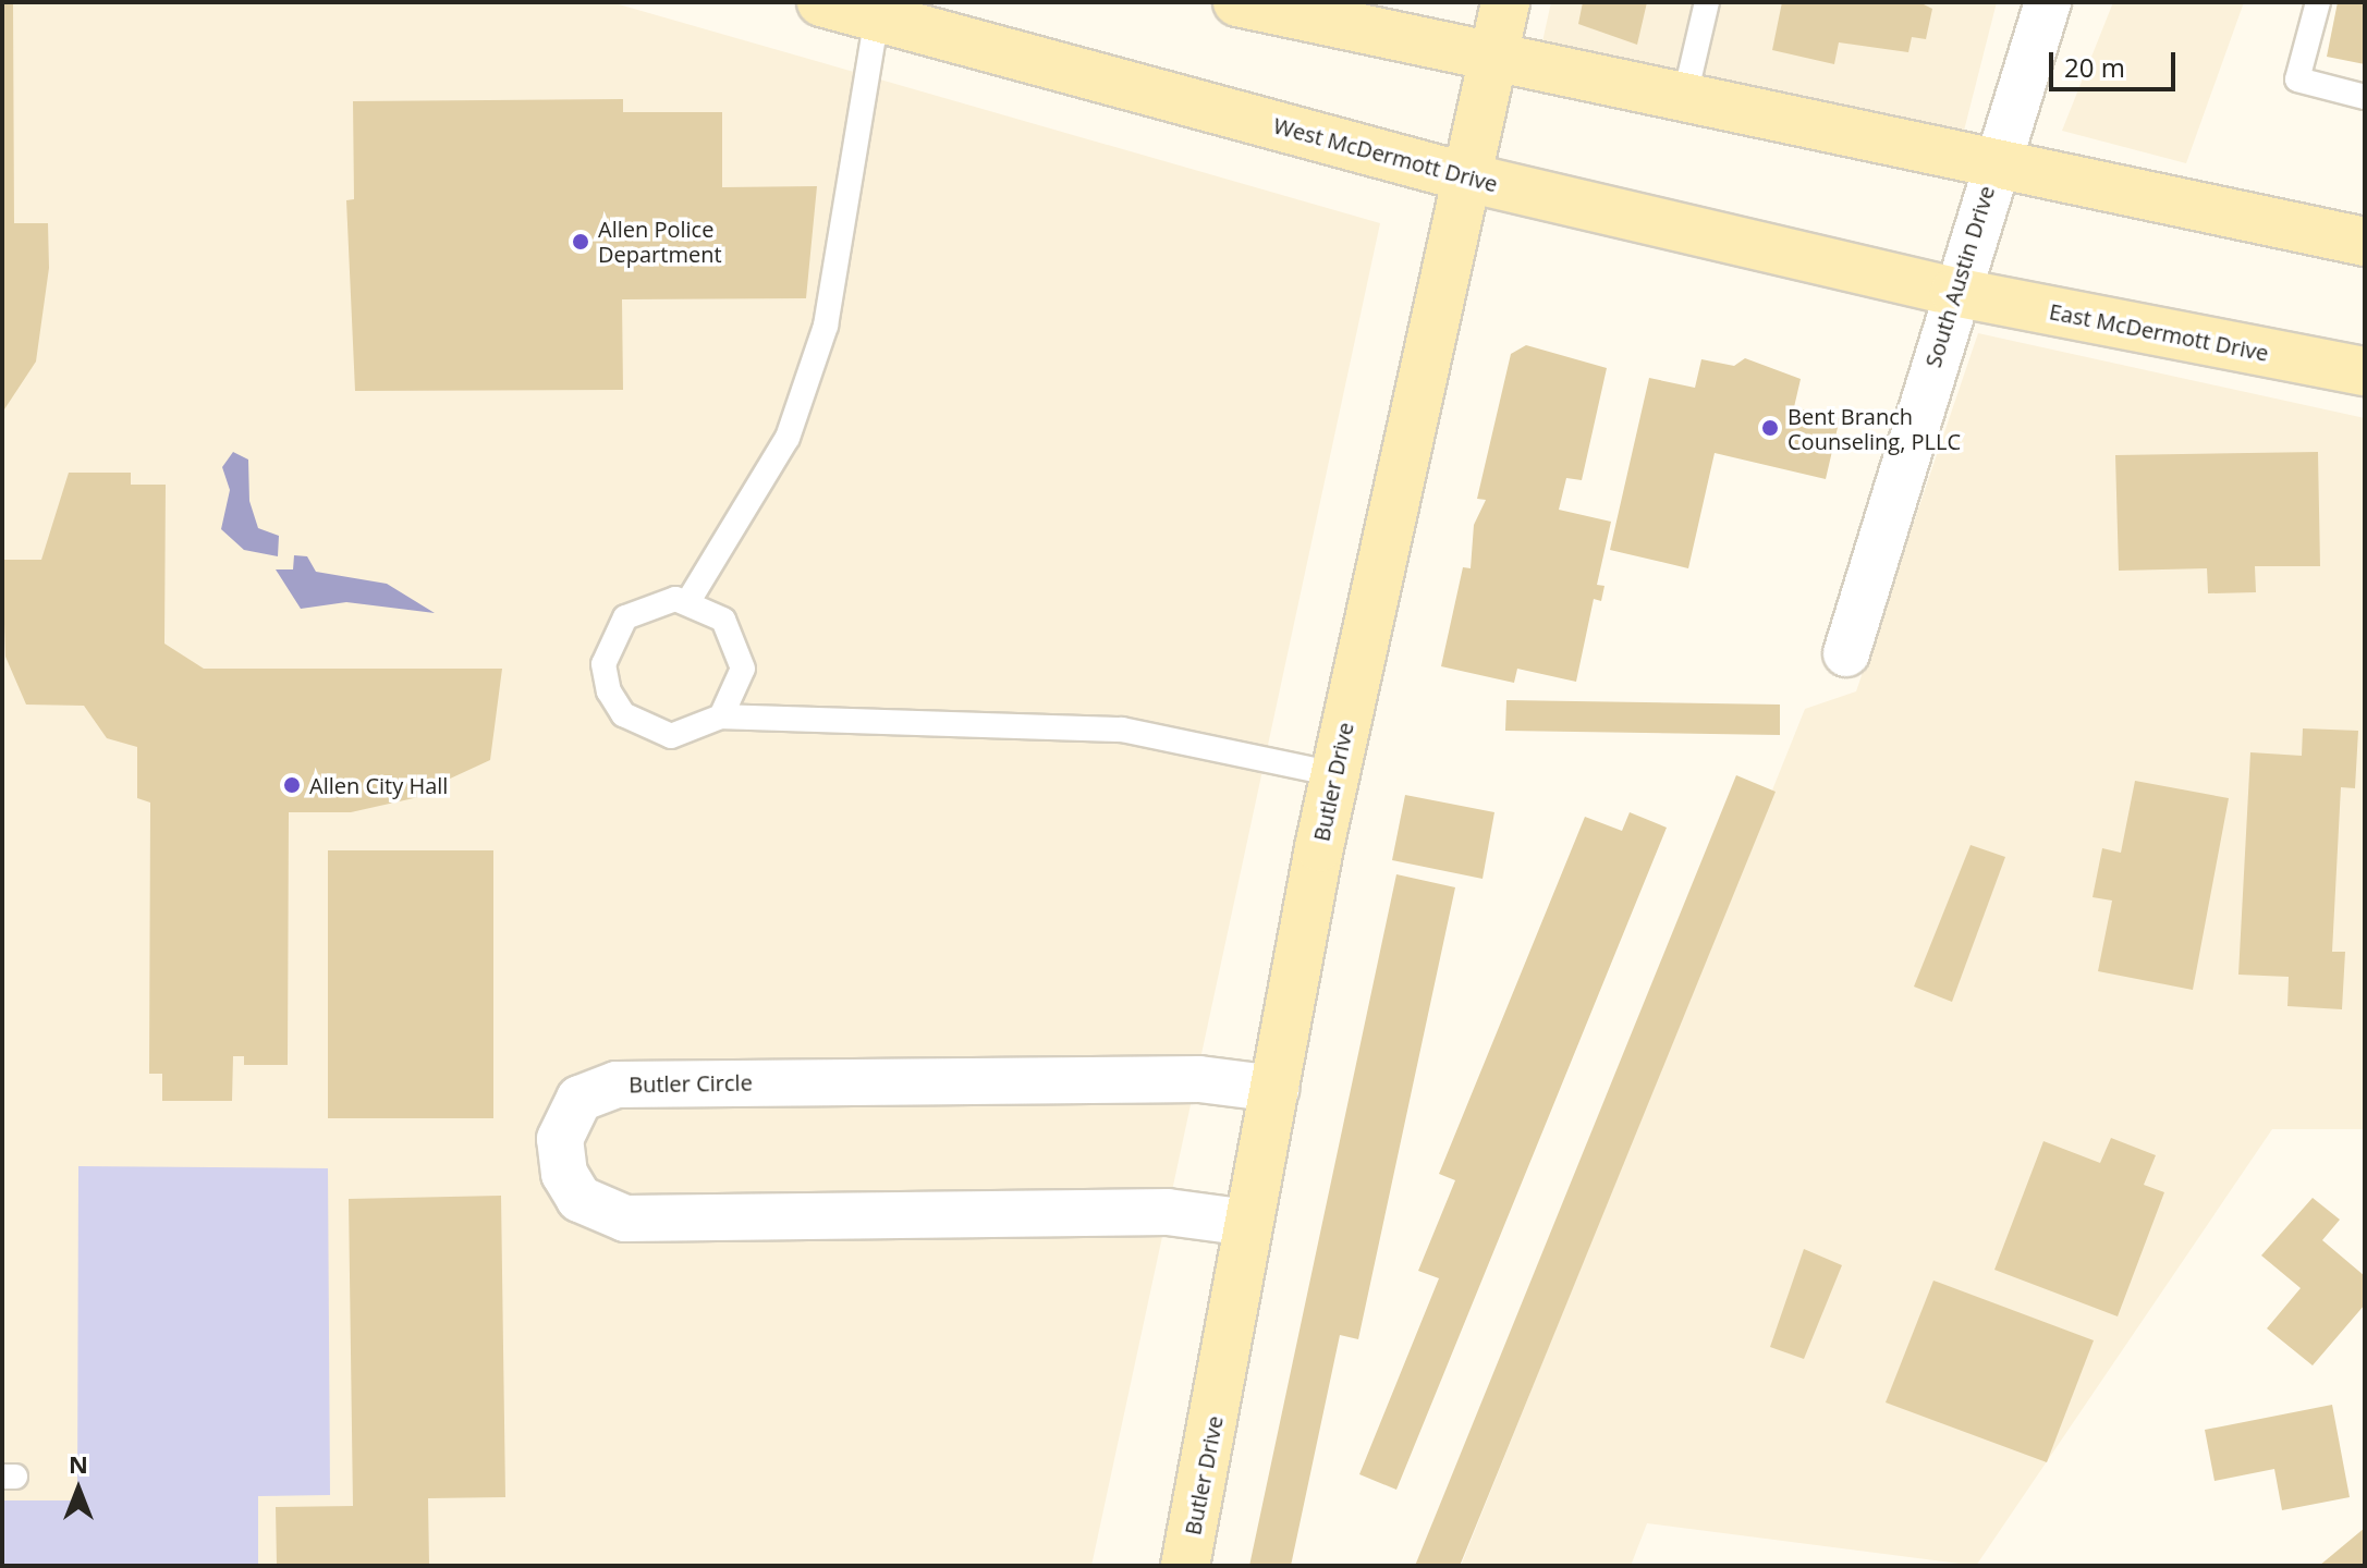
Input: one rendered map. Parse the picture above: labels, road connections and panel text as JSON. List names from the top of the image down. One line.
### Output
{"streets":{"main road":["West McDermott Drive","East McDermott Drive","Butler Drive"],"street":["South Austin Drive","Butler Circle"]},"crossings":[["West McDermott Drive","South Austin Drive"],["West McDermott Drive","East McDermott Drive"],["West McDermott Drive","Butler Drive"],["South Austin Drive","East McDermott Drive"],["Butler Drive","Butler Circle"]],"places":["Allen Police Department","Bent Branch Counseling, PLLC","Allen City Hall"],"scale_bar":"20 m","north":"top"}
